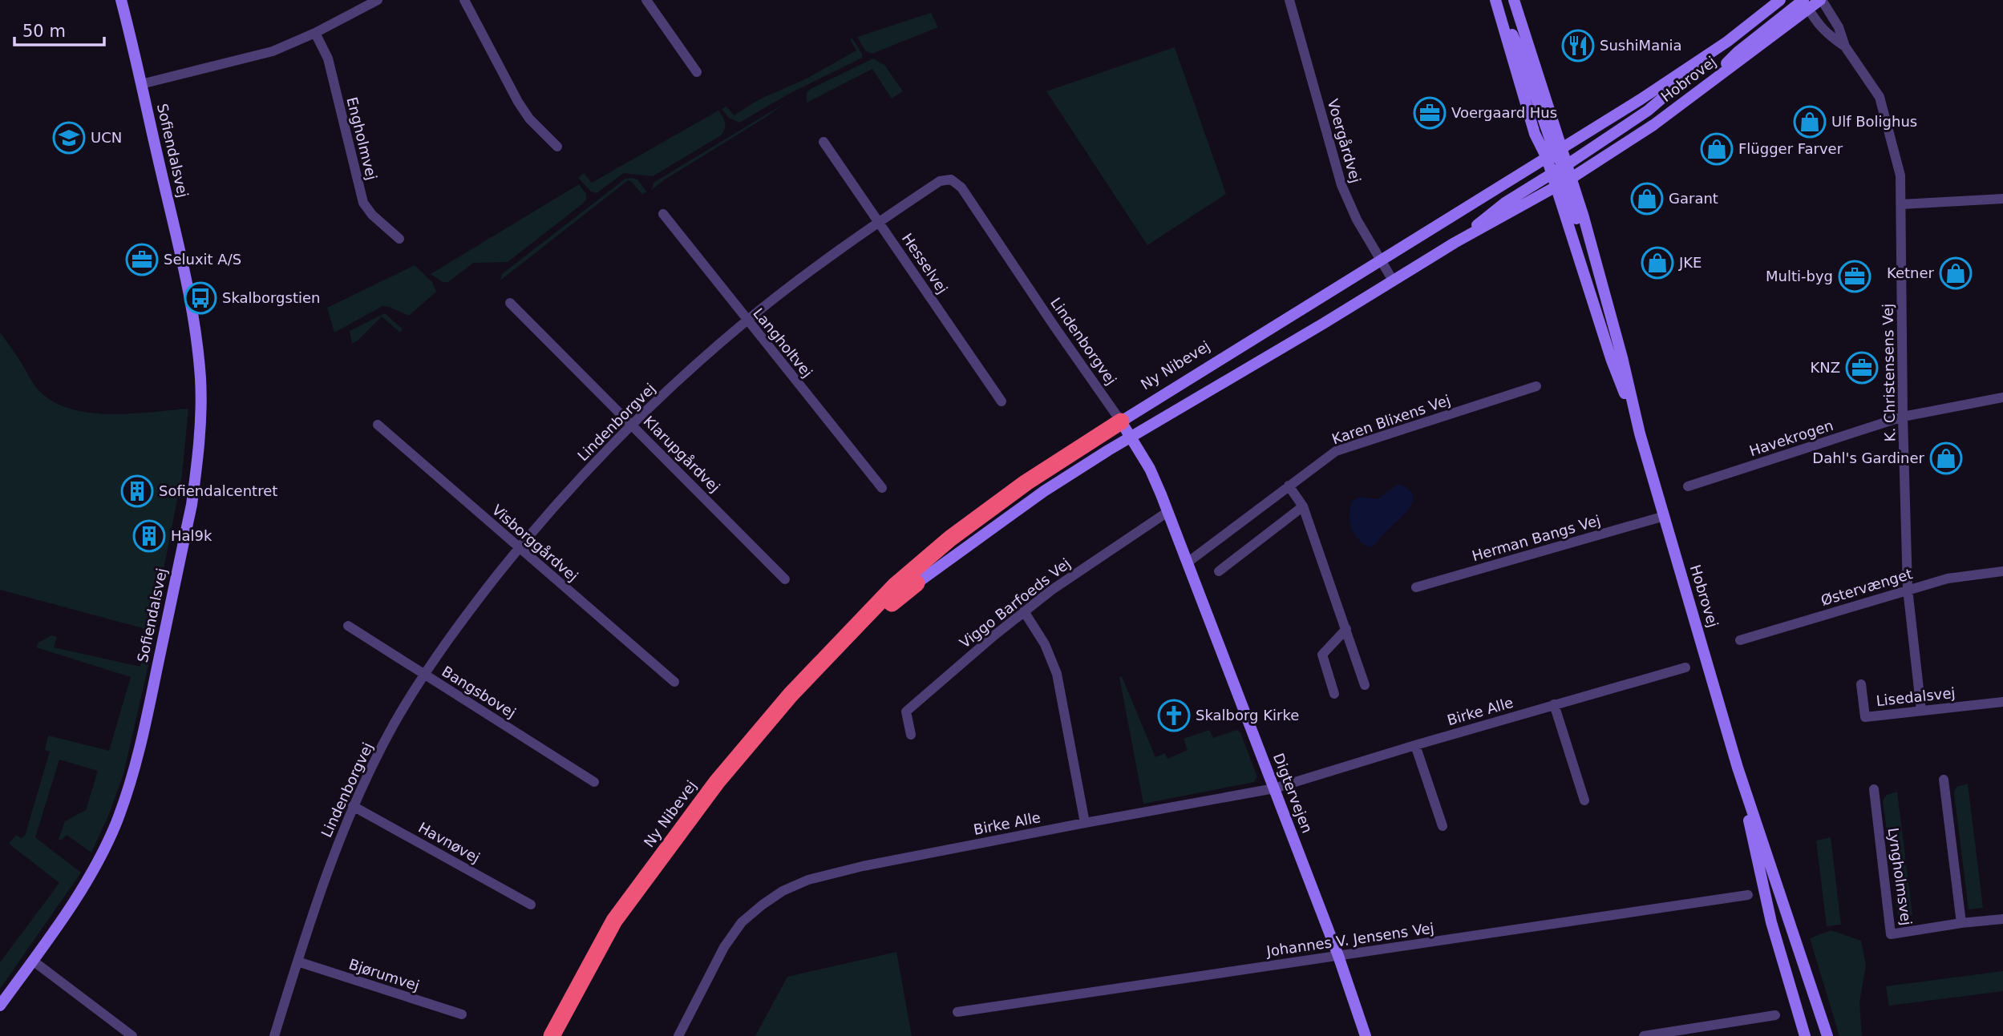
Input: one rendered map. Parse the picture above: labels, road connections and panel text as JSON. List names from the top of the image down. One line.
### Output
{"streets":{"highway":["Ny Nibevej"],"main road":["Hobrovej","Sofiendalsvej","Digtervejen"],"street":["Engholmvej","Voergårdvej","Hesselvej","Lindenborgvej","Langholtvej","K. Christensens Vej","Karen Blixens Vej","Havekrogen","Klarupgårdvej","Herman Bangs Vej","Visborggårdvej","Østervænget","Viggo Barfoeds Vej","Bangsbovej","Lisedalsvej","Birke Alle","Havnøvej","Lyngholmsvej","Johannes V. Jensens Vej","Bjørumvej"]},"crossings":[["Hobrovej","Ny Nibevej"],["Hobrovej","K. Christensens Vej"],["Hobrovej","Herman Bangs Vej"],["Voergårdvej","Ny Nibevej"],["Hesselvej","Lindenborgvej"],["Lindenborgvej","Langholtvej"],["Lindenborgvej","Ny Nibevej"],["Lindenborgvej","Klarupgårdvej"],["Lindenborgvej","Visborggårdvej"],["Lindenborgvej","Bangsbovej"],["Lindenborgvej","Digtervejen"],["Lindenborgvej","Havnøvej"],["Lindenborgvej","Bjørumvej"],["Ny Nibevej","Digtervejen"],["K. Christensens Vej","Havekrogen"],["K. Christensens Vej","Østervænget"],["K. Christensens Vej","Lisedalsvej"],["Karen Blixens Vej","Digtervejen"],["Viggo Barfoeds Vej","Digtervejen"],["Birke Alle","Digtervejen"],["Digtervejen","Johannes V. Jensens Vej"]],"places":{"restaurant":["SushiMania"],"office":["Voergaard Hus","Seluxit A/S","Multi-byg","KNZ"],"shop":["Ulf Bolighus","Flügger Farver","Garant","JKE","Ketner","Dahl's Gardiner"],"school or university":["UCN"],"bus stop":["Skalborgstien"],"building":["Sofiendalcentret","Hal9k"],"church":["Skalborg Kirke"]},"scale_bar":"50 m"}
